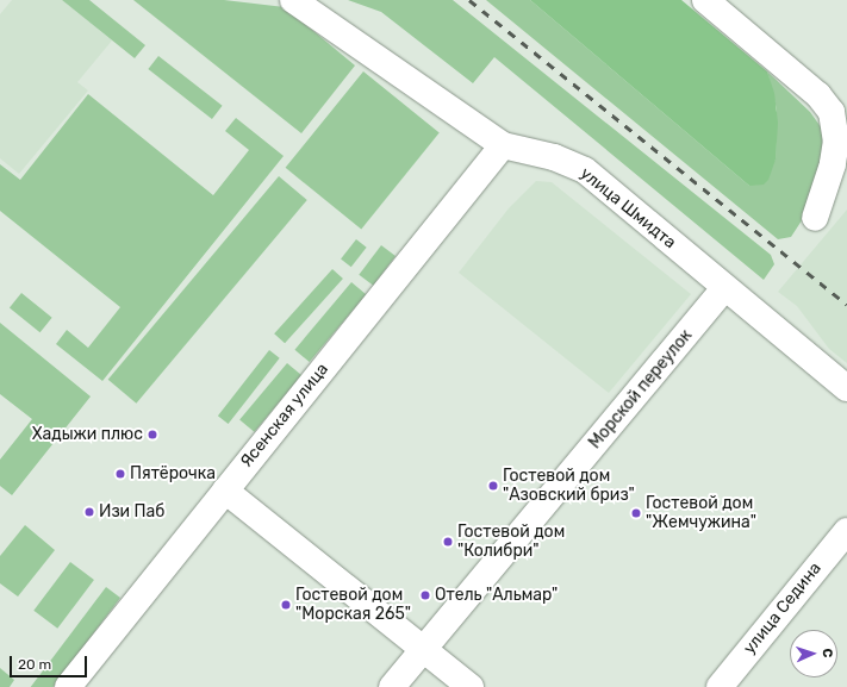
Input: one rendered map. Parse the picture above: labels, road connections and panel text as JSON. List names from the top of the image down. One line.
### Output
{"streets":{"street":["улица Шмидта","Морской переулок","Ясенская улица","улица Седина"]},"crossings":[["улица Шмидта","Морской переулок"],["улица Шмидта","Ясенская улица"]],"places":["Хадыжи плюс","Пятёрочка","Гостевой дом \"Азовский бриз\"","Изи Паб","Гостевой дом \"Жемчужина\"","Гостевой дом \"Колибри\"","Отель \"Альмар\"","Гостевой дом \"Морская 265\""],"scale_bar":"20 m","north":"right"}
